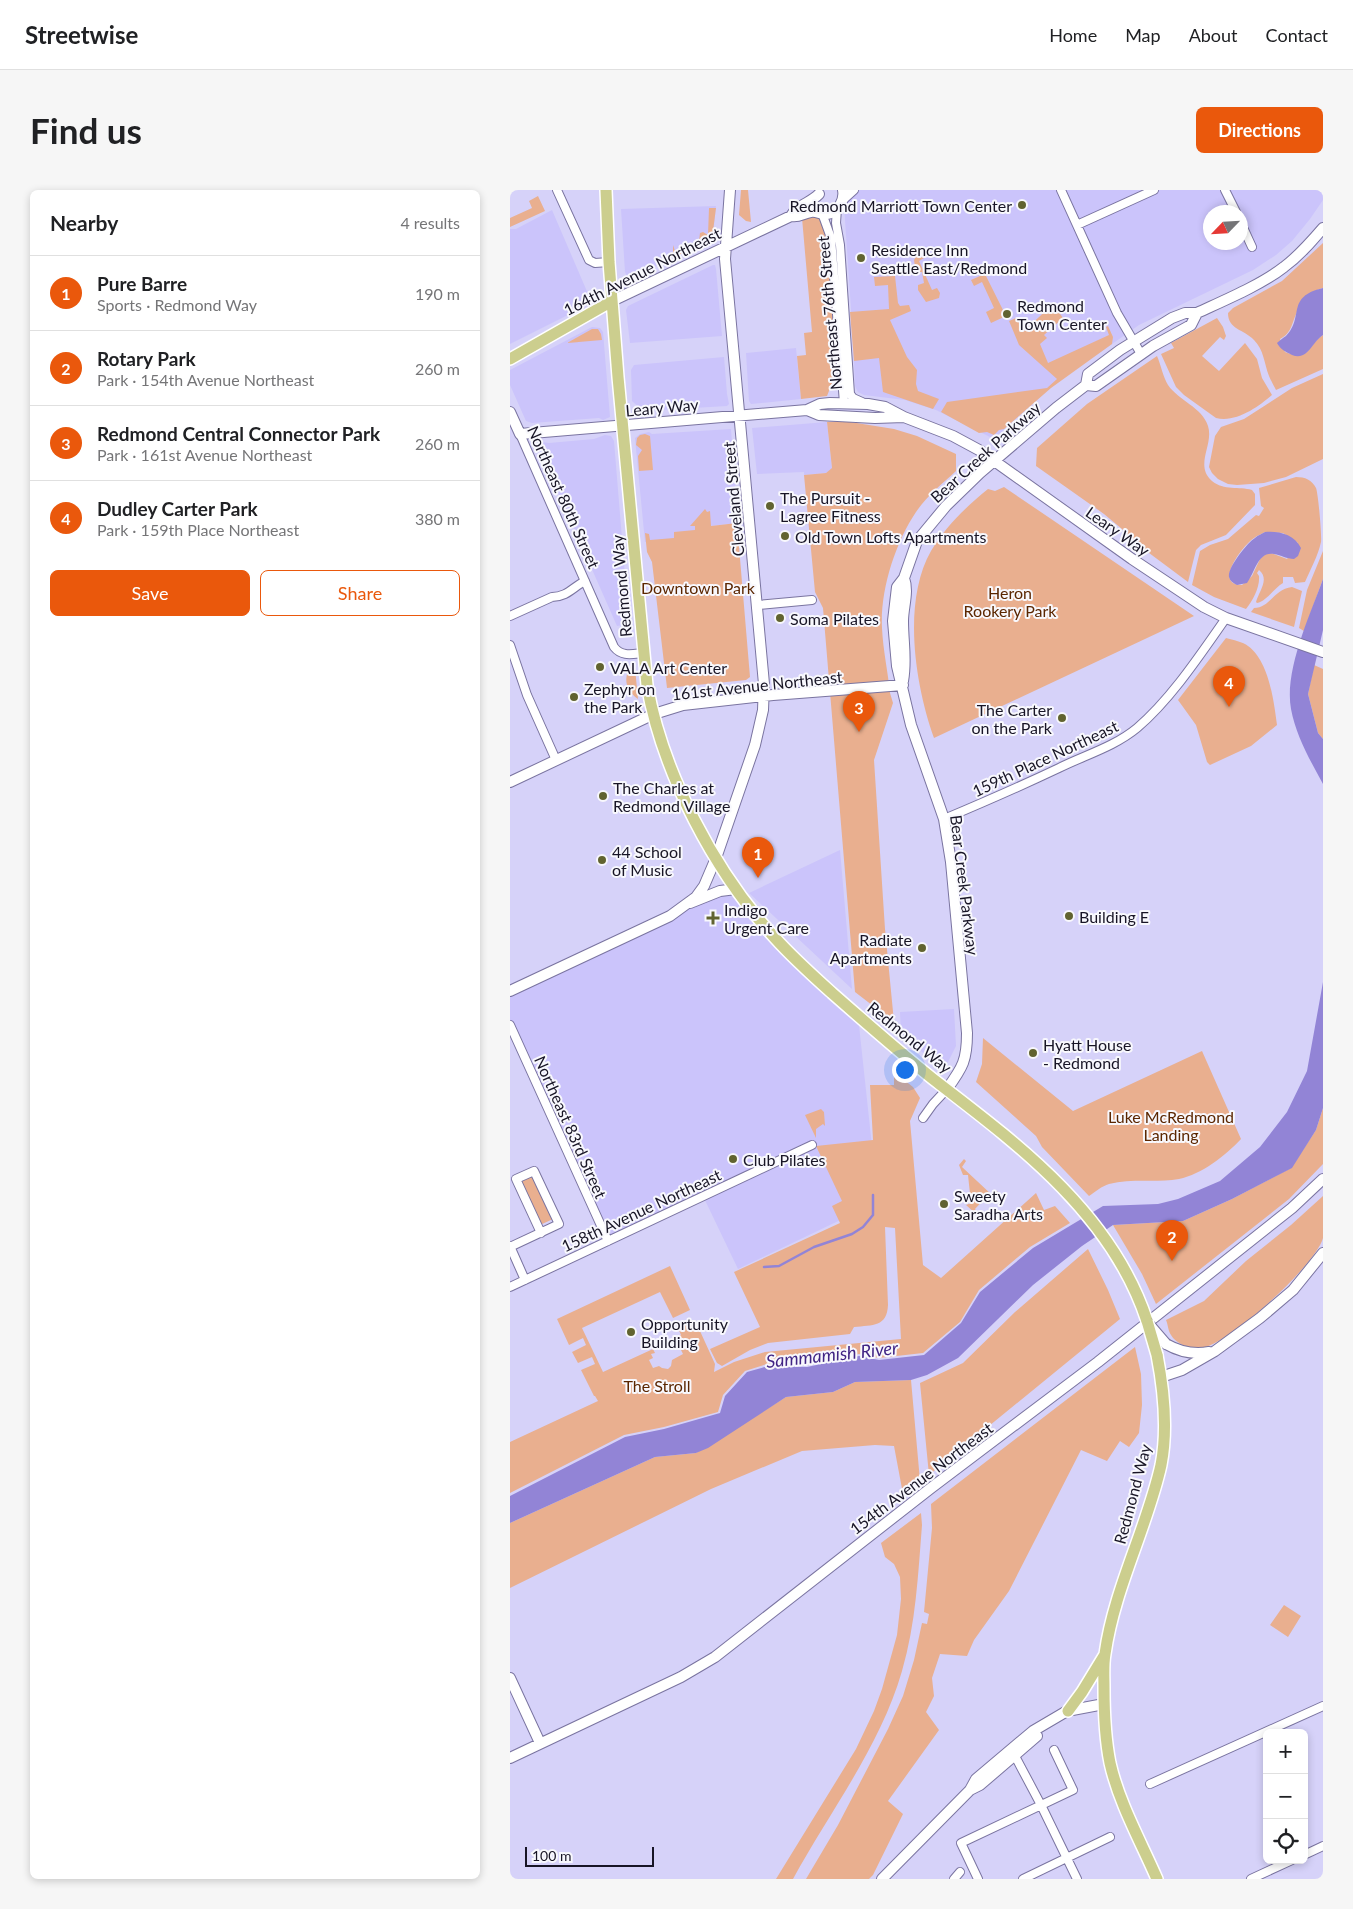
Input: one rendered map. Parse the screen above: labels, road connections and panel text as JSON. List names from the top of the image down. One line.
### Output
{"streets":{"main road":["164th Avenue Northeast","Leary Way","Bear Creek Parkway","Northeast 80th Street","Cleveland Street","Redmond Way","161st Avenue Northeast","154th Avenue Northeast"],"street":["Northeast 76th Street","159th Place Northeast","Northeast 83rd Street","158th Avenue Northeast"]},"crossings":[["164th Avenue Northeast","Northeast 76th Street"],["164th Avenue Northeast","Cleveland Street"],["164th Avenue Northeast","Redmond Way"],["Northeast 76th Street","Leary Way"],["Leary Way","Bear Creek Parkway"],["Leary Way","Northeast 80th Street"],["Leary Way","Cleveland Street"],["Leary Way","Redmond Way"],["Leary Way","159th Place Northeast"],["Bear Creek Parkway","Redmond Way"],["Bear Creek Parkway","161st Avenue Northeast"],["Bear Creek Parkway","159th Place Northeast"],["Northeast 80th Street","Redmond Way"],["Cleveland Street","Redmond Way"],["Cleveland Street","161st Avenue Northeast"],["Redmond Way","161st Avenue Northeast"],["Northeast 83rd Street","158th Avenue Northeast"]],"water":["Sammamish River"],"parks":["Downtown Park","Heron Rookery Park","Luke McRedmond Landing","The Stroll"],"places":{"other":["Redmond Marriott Town Center","Residence Inn Seattle East/Redmond","Redmond Town Center","The Pursuit - Lagree Fitness","Old Town Lofts Apartments","Soma Pilates","VALA Art Center","Zephyr on the Park","The Carter on the Park","The Charles at Redmond Village","44 School of Music","Building E","Radiate Apartments","Hyatt House - Redmond","Club Pilates","Sweety Saradha Arts","Opportunity Building"],"health":["Indigo Urgent Care"]},"scale_bar":"100 m","north":"bottom left","page":{"header":"Streetwise","nav":["Home","Map","About","Contact"],"buttons":["Directions",["Save","Share"]],"title":"Find us","heading":["Nearby","4 results"],"list":[{"mark":"1","name":"Pure Barre","note":"Sports · Redmond Way","value":"190 m"},{"mark":"2","name":"Rotary Park","note":"Park · 154th Avenue Northeast","value":"260 m"},{"mark":"3","name":"Redmond Central Connector Park","note":"Park · 161st Avenue Northeast","value":"260 m"},{"mark":"4","name":"Dudley Carter Park","note":"Park · 159th Place Northeast","value":"380 m"}],"pins":["4","3","1","2"],"map_buttons":["+","−"],"scale":"100 m"}}
